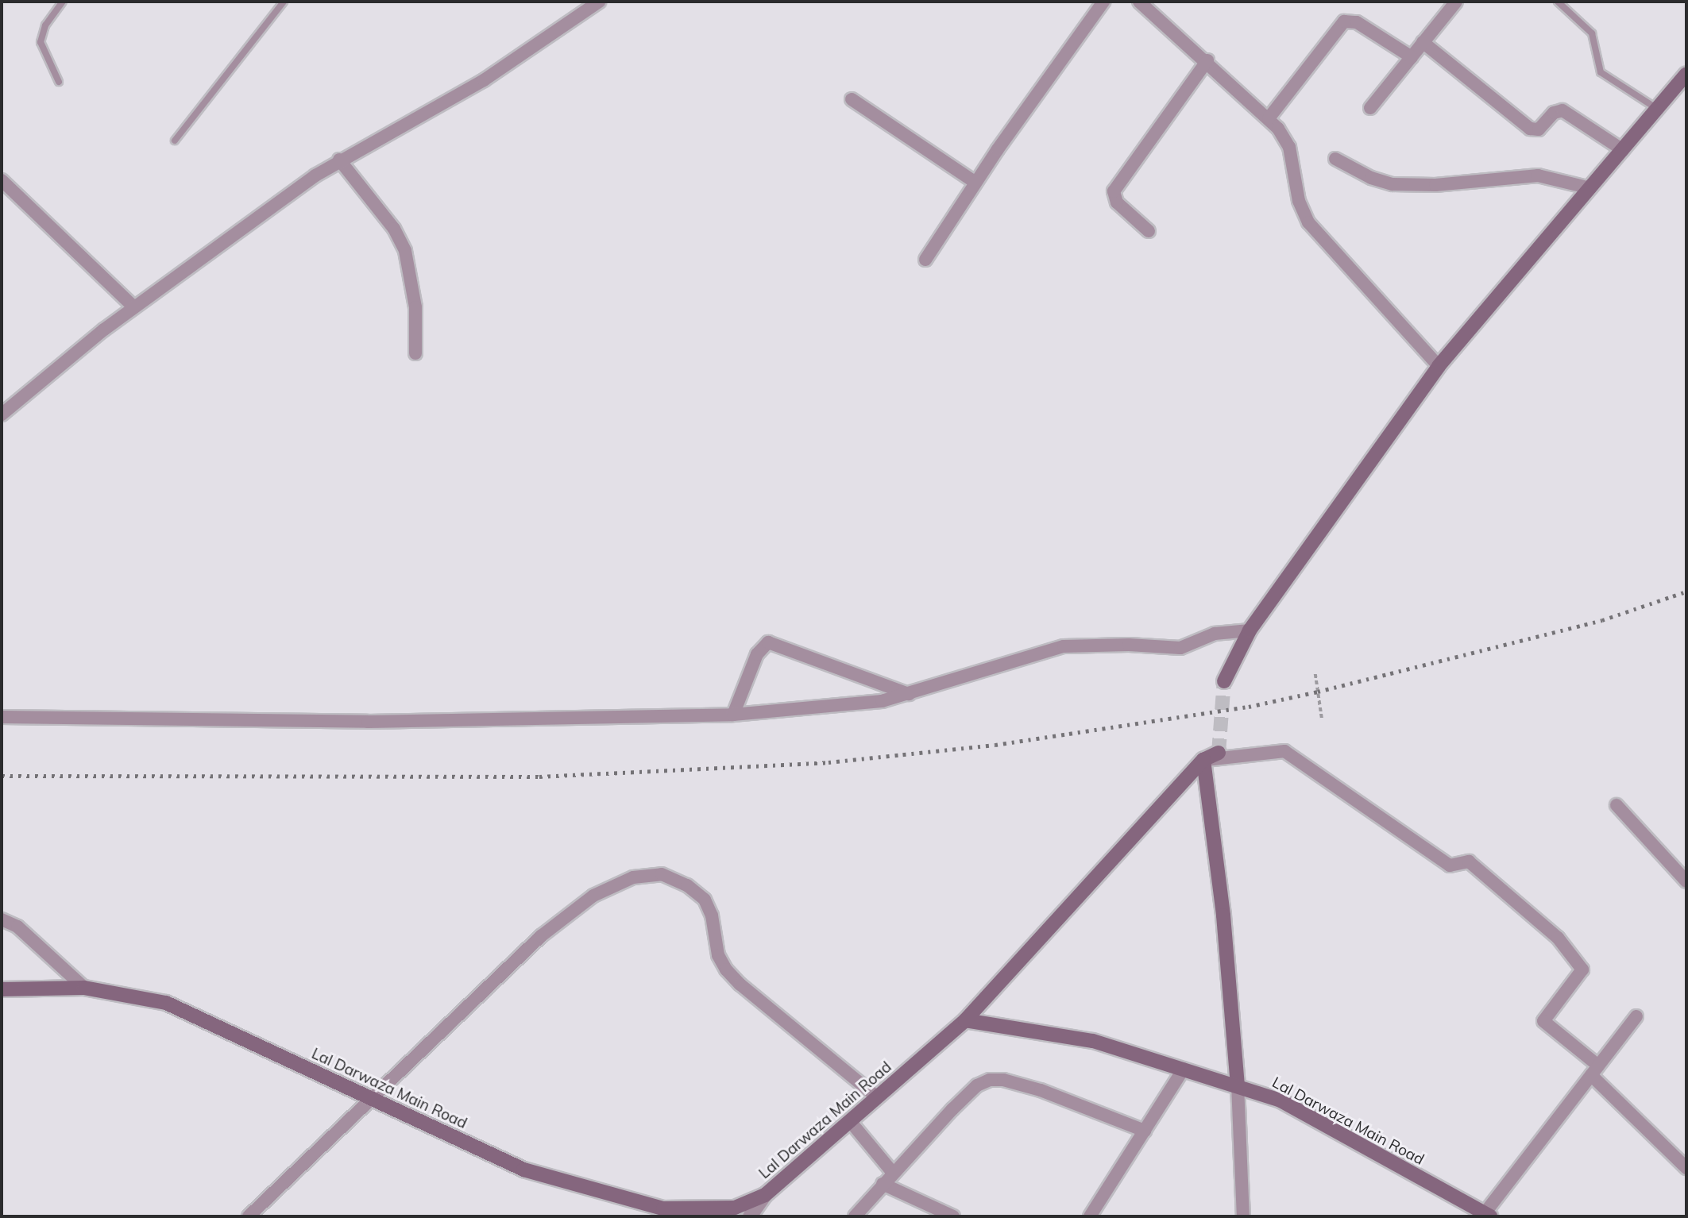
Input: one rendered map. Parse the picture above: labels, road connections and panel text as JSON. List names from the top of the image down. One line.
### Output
{"streets":{"main road":["Lal Darwaza Main Road"]}}
